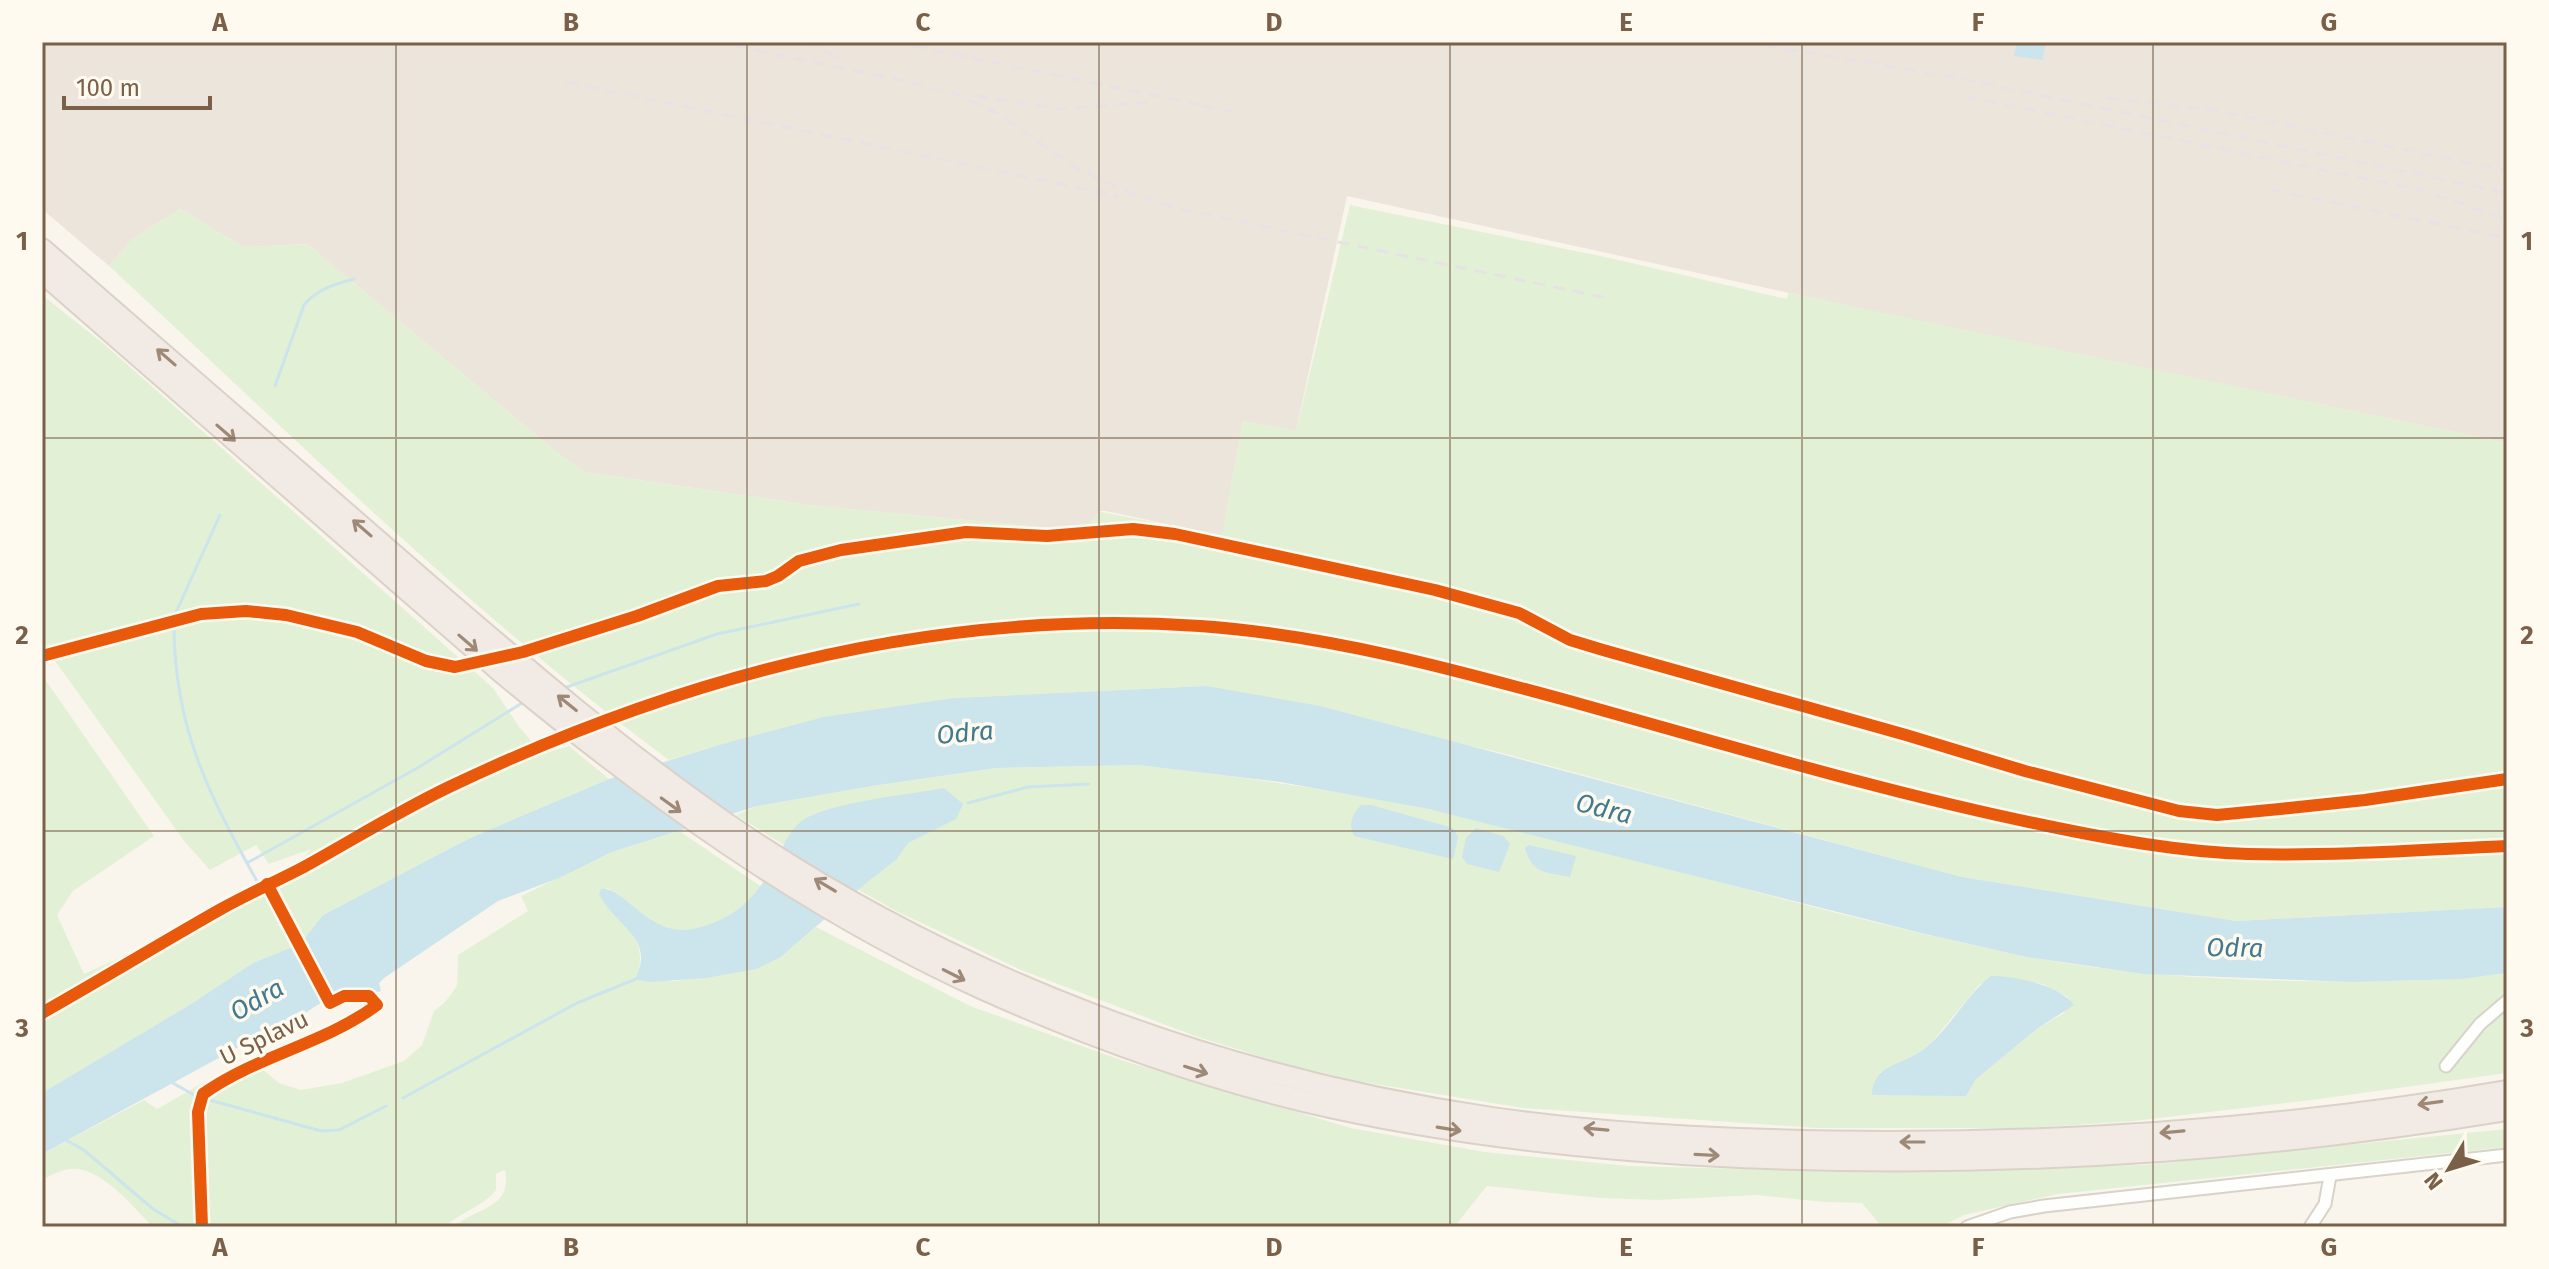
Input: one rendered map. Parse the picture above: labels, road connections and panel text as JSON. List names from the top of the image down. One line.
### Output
{"streets":{"street":["U Splavu"]},"water":["Odra"],"scale_bar":"100 m","north":"bottom left","grid":{"columns":["A","B","C","D","E","F","G"],"rows":["1","2","3"]}}
